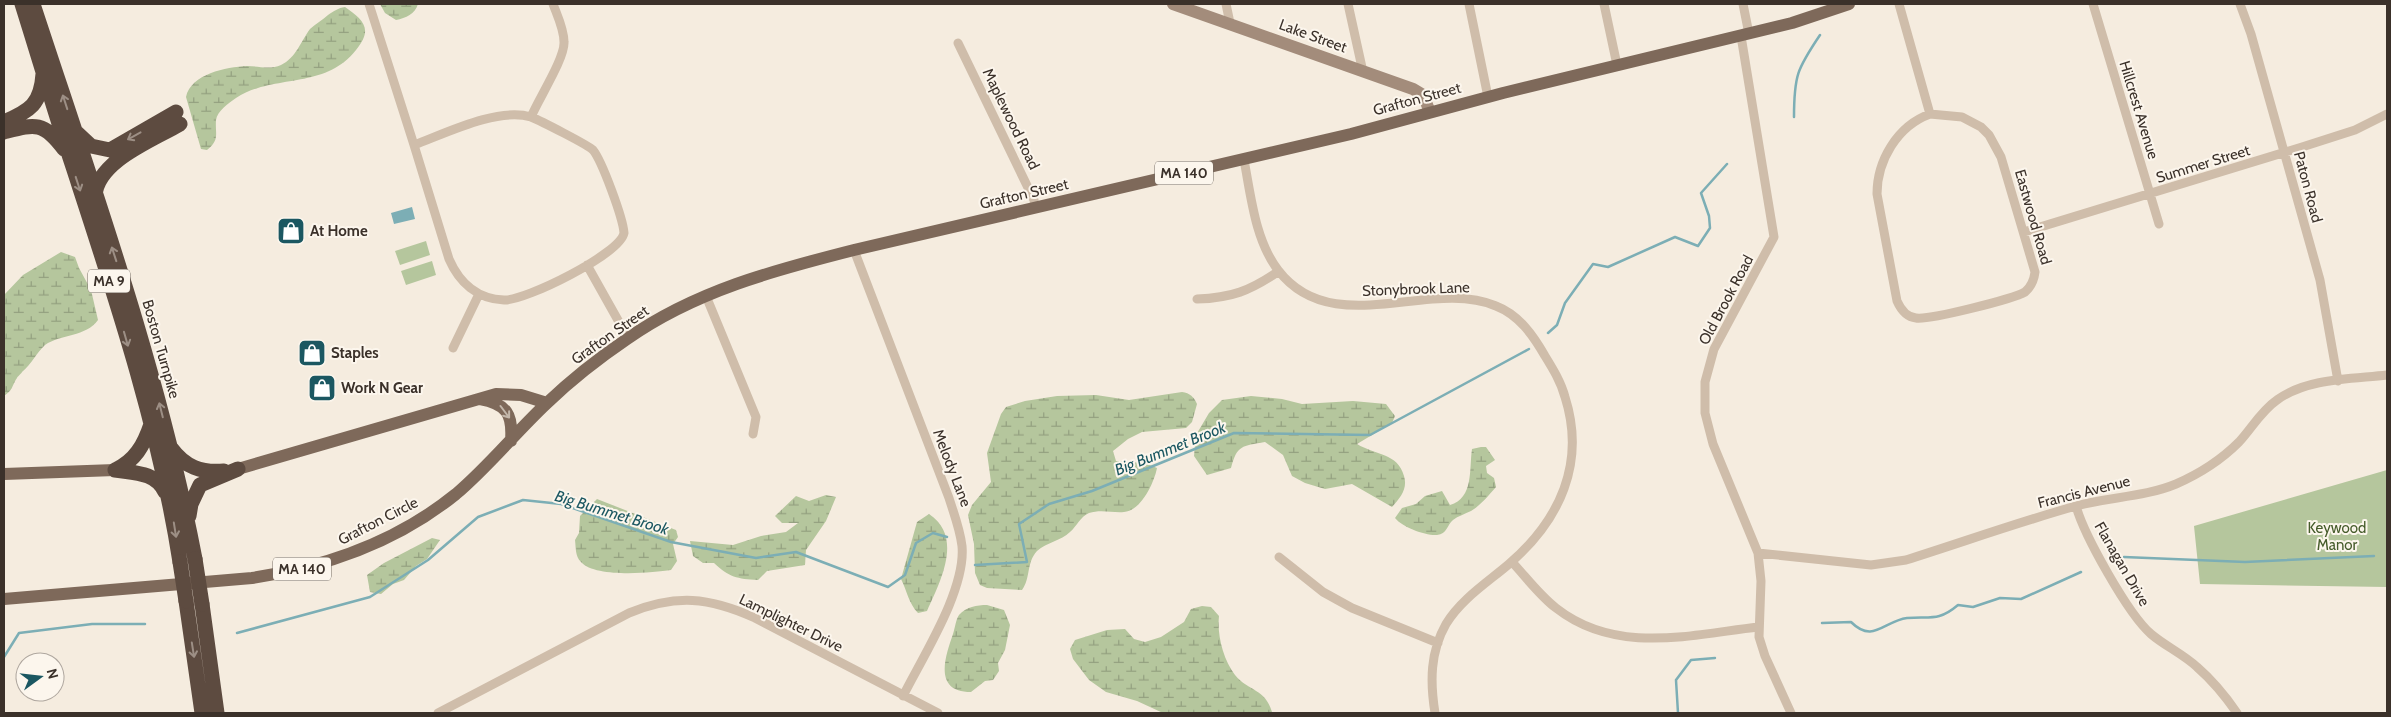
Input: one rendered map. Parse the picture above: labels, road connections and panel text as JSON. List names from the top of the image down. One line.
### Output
{"streets":{"highway":["MA 9","Boston Turnpike"],"main road":["Grafton Street","MA 140","Grafton Circle"],"street":["Lake Street","Hillcrest Avenue","Maplewood Road","Summer Street","Paton Road","Eastwood Road","Stonybrook Lane","Old Brook Road","Melody Lane","Francis Avenue","Flanagan Drive","Lamplighter Drive"]},"crossings":[["Lake Street","Grafton Street"],["Grafton Street","Maplewood Road"],["Grafton Street","Stonybrook Lane"],["Grafton Street","Old Brook Road"],["Grafton Street","Melody Lane"],["Grafton Street","Grafton Circle"],["Hillcrest Avenue","Summer Street"],["Summer Street","Paton Road"],["Summer Street","Eastwood Road"],["Paton Road","Francis Avenue"],["Old Brook Road","Francis Avenue"],["Melody Lane","Lamplighter Drive"],["Francis Avenue","Flanagan Drive"]],"water":["Big Bummet Brook"],"parks":["Keywood Manor"],"places":{"shop":["At Home","Staples","Work N Gear"]},"north":"right"}
